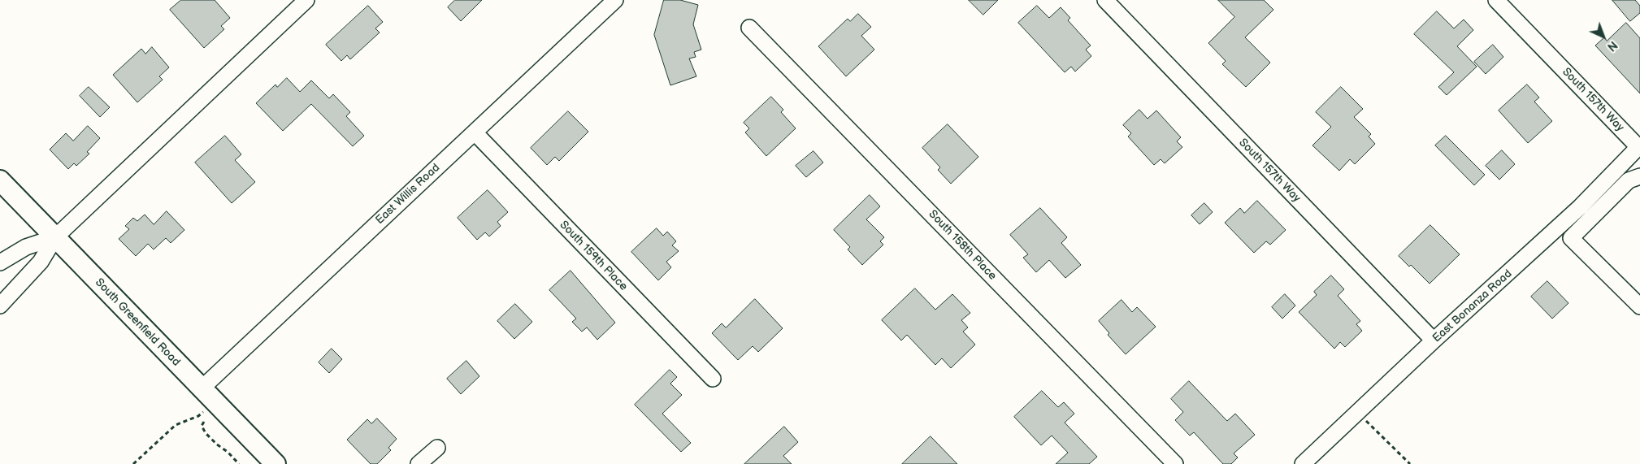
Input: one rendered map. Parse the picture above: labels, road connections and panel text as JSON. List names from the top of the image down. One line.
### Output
{"streets":{"main road":["South Greenfield Road"],"street":["South 157th Way","East Willis Road","South 158th Place","South 159th Place","East Bonanza Road"]},"crossings":[["South 157th Way","East Bonanza Road"],["East Willis Road","South 159th Place"],["East Willis Road","South Greenfield Road"]],"north":"bottom right"}
